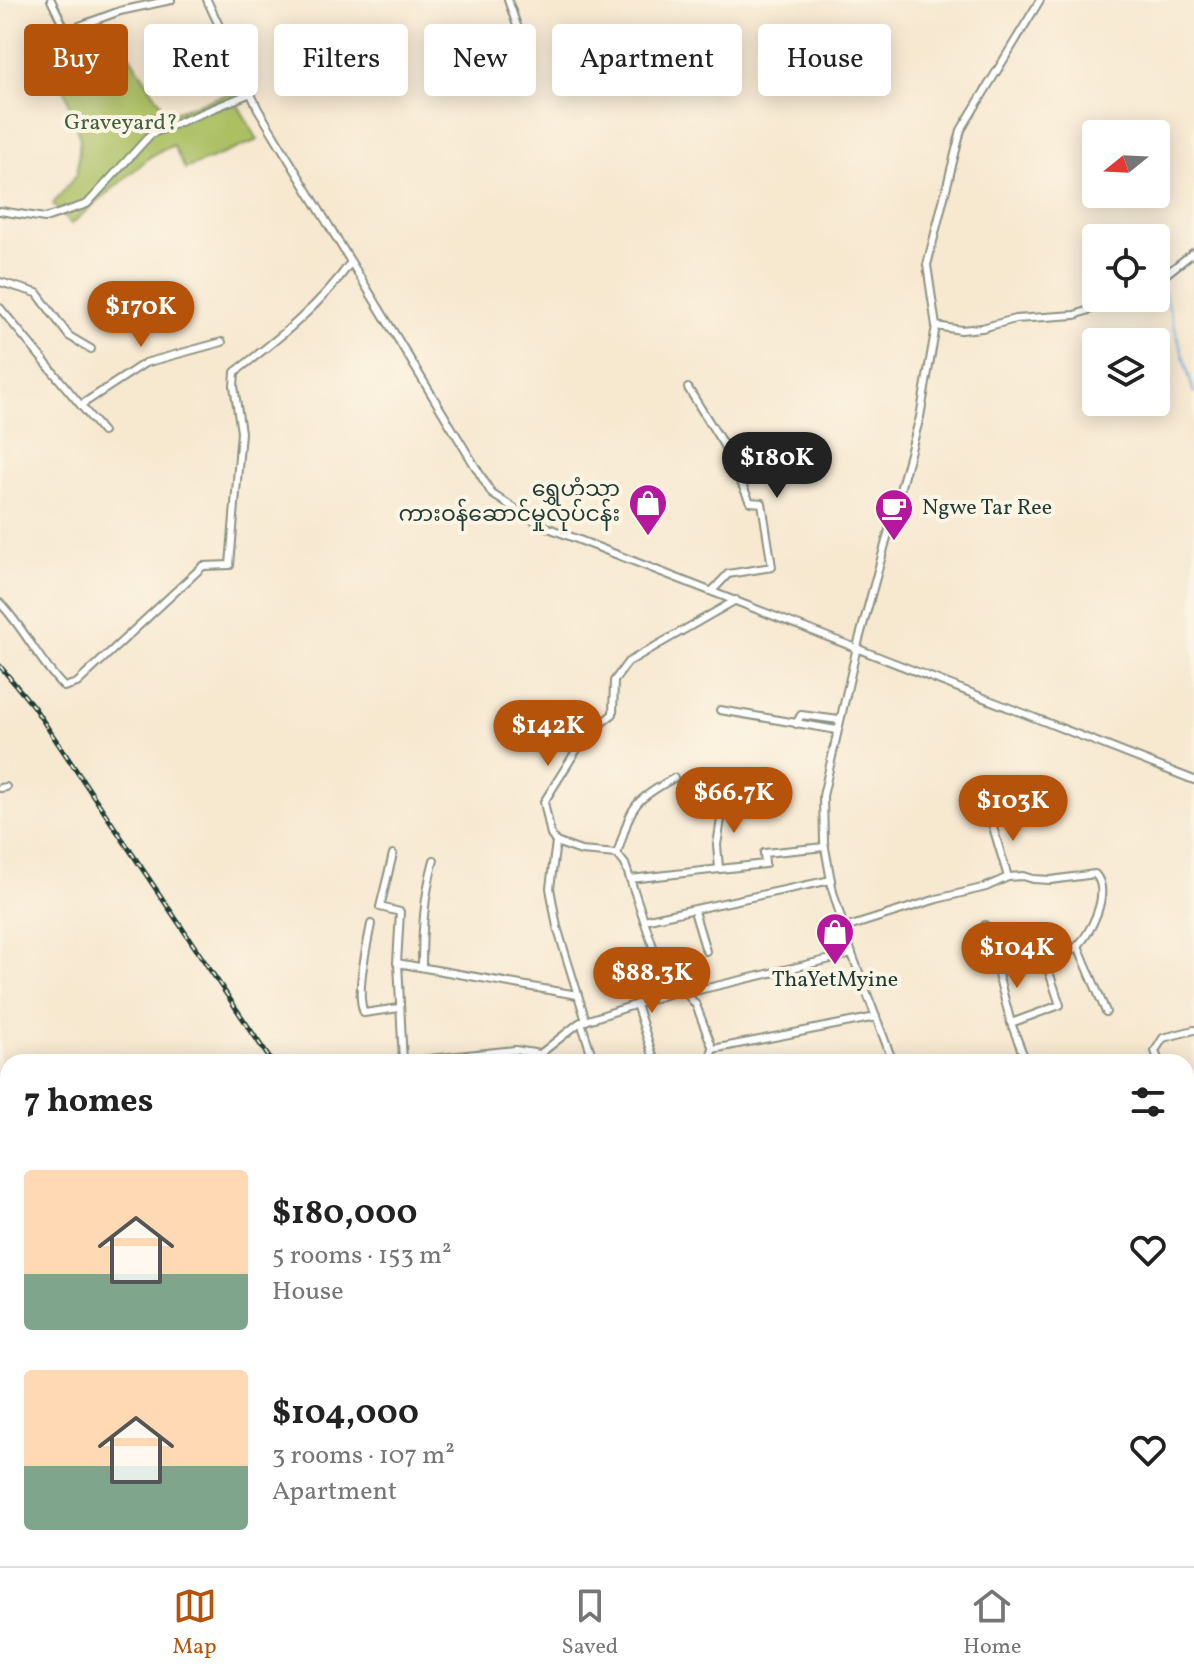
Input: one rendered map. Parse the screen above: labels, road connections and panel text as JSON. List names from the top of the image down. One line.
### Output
{"parks":["Graveyard?"],"places":{"shop":["ရွှေဟံသာ ကားဝန်ဆောင်မှုလုပ်ငန်း","ThaYetMyine"],"cafe":["Ngwe Tar Ree"]},"north":"left","page":{"chip":["Buy","Rent","Filters","New","Apartment","House"],"price":["$170K","$180K","$142K","$66.7K","$103K","$104K","$88.3K"],"heading":"7 homes","list":[{"name":"$180,000","note":"5 rooms · 153 m² · House"},{"name":"$104,000","note":"3 rooms · 107 m² · Apartment"}],"tabs":["Map","Saved","Home"]}}
